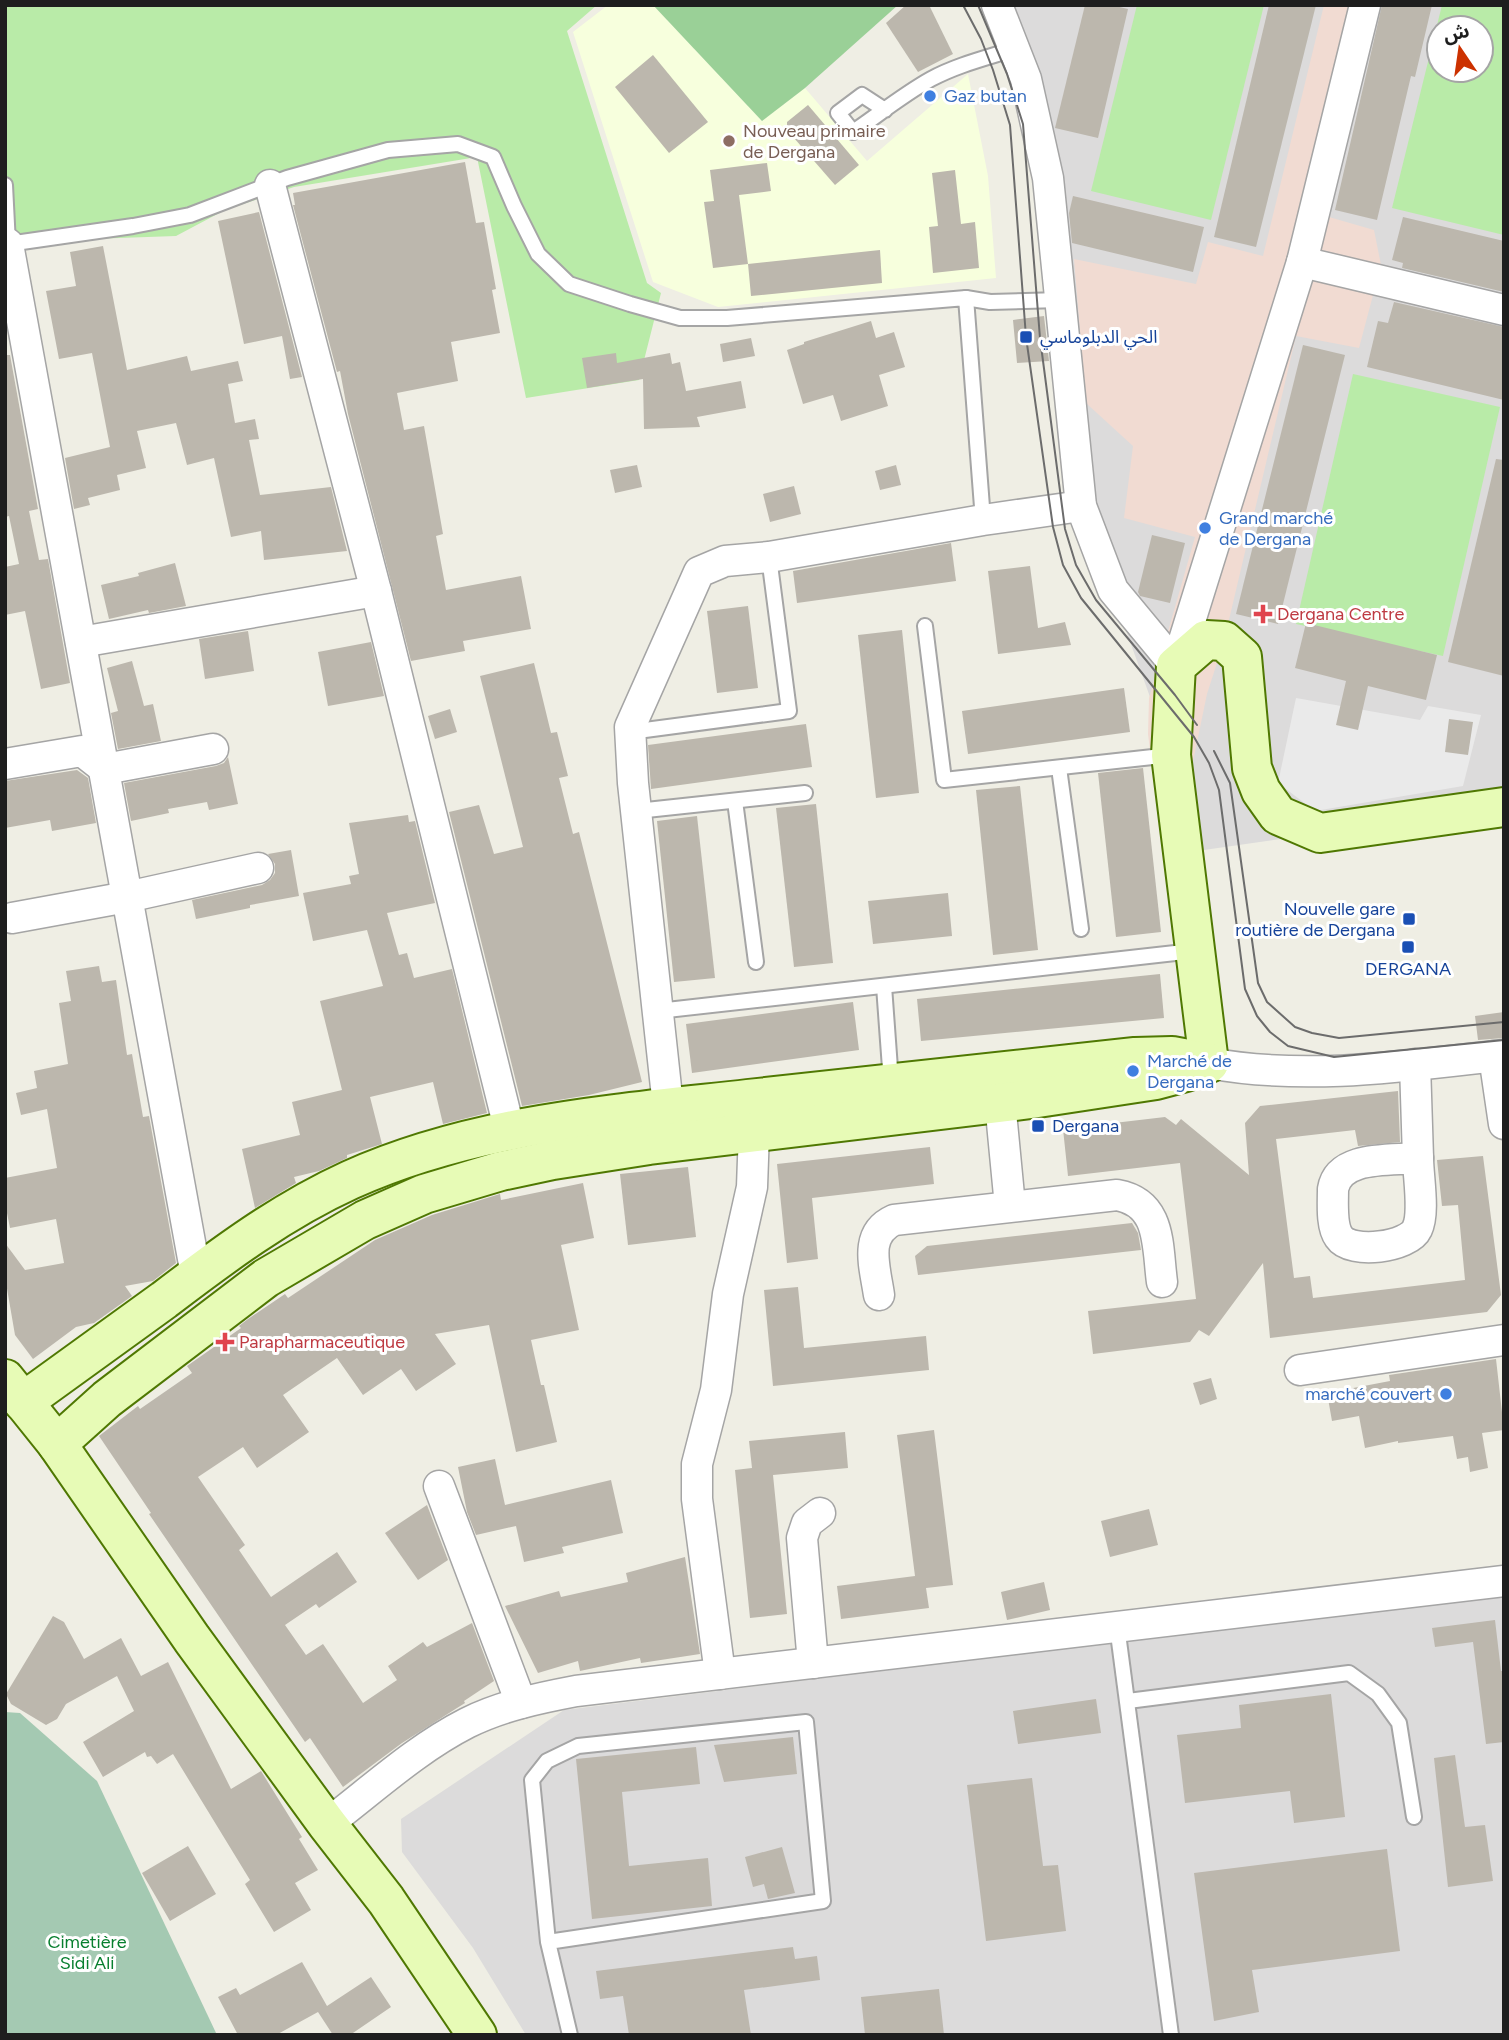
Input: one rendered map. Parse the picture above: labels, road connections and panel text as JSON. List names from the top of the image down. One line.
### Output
{"parks":["Cimetière Sidi Ali"],"places":{"other":["Gaz butan","Nouveau primaire de Dergana","Grand marché de Dergana","Marché de Dergana","marché couvert"],"transit":["الحي الدبلوماسي","Nouvelle gare routière de Dergana","DERGANA","Dergana"],"health":["Dergana Centre","Parapharmaceutique"]},"north":"top"}
